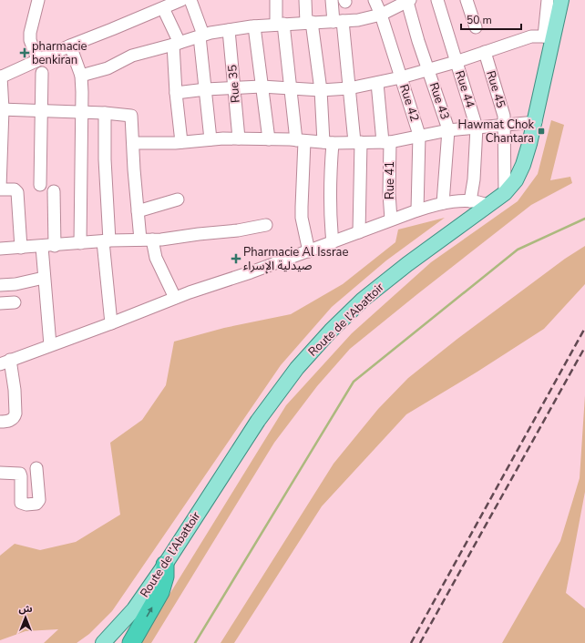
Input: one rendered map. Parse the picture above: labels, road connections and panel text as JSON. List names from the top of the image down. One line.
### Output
{"streets":{"main road":["Route de l’Abattoir"],"street":["Rue 35","Rue 44","Rue 45","Rue 43","Rue 42","Rue 41"]},"crossings":[["Rue 45","Route de l’Abattoir"]],"places":{"health":["pharmacie benkiran","Pharmacie Al Issrae صيدلية الإسراء"],"transit":["Hawmat Chok Chantara"]},"scale_bar":"50 m","north":"top"}
